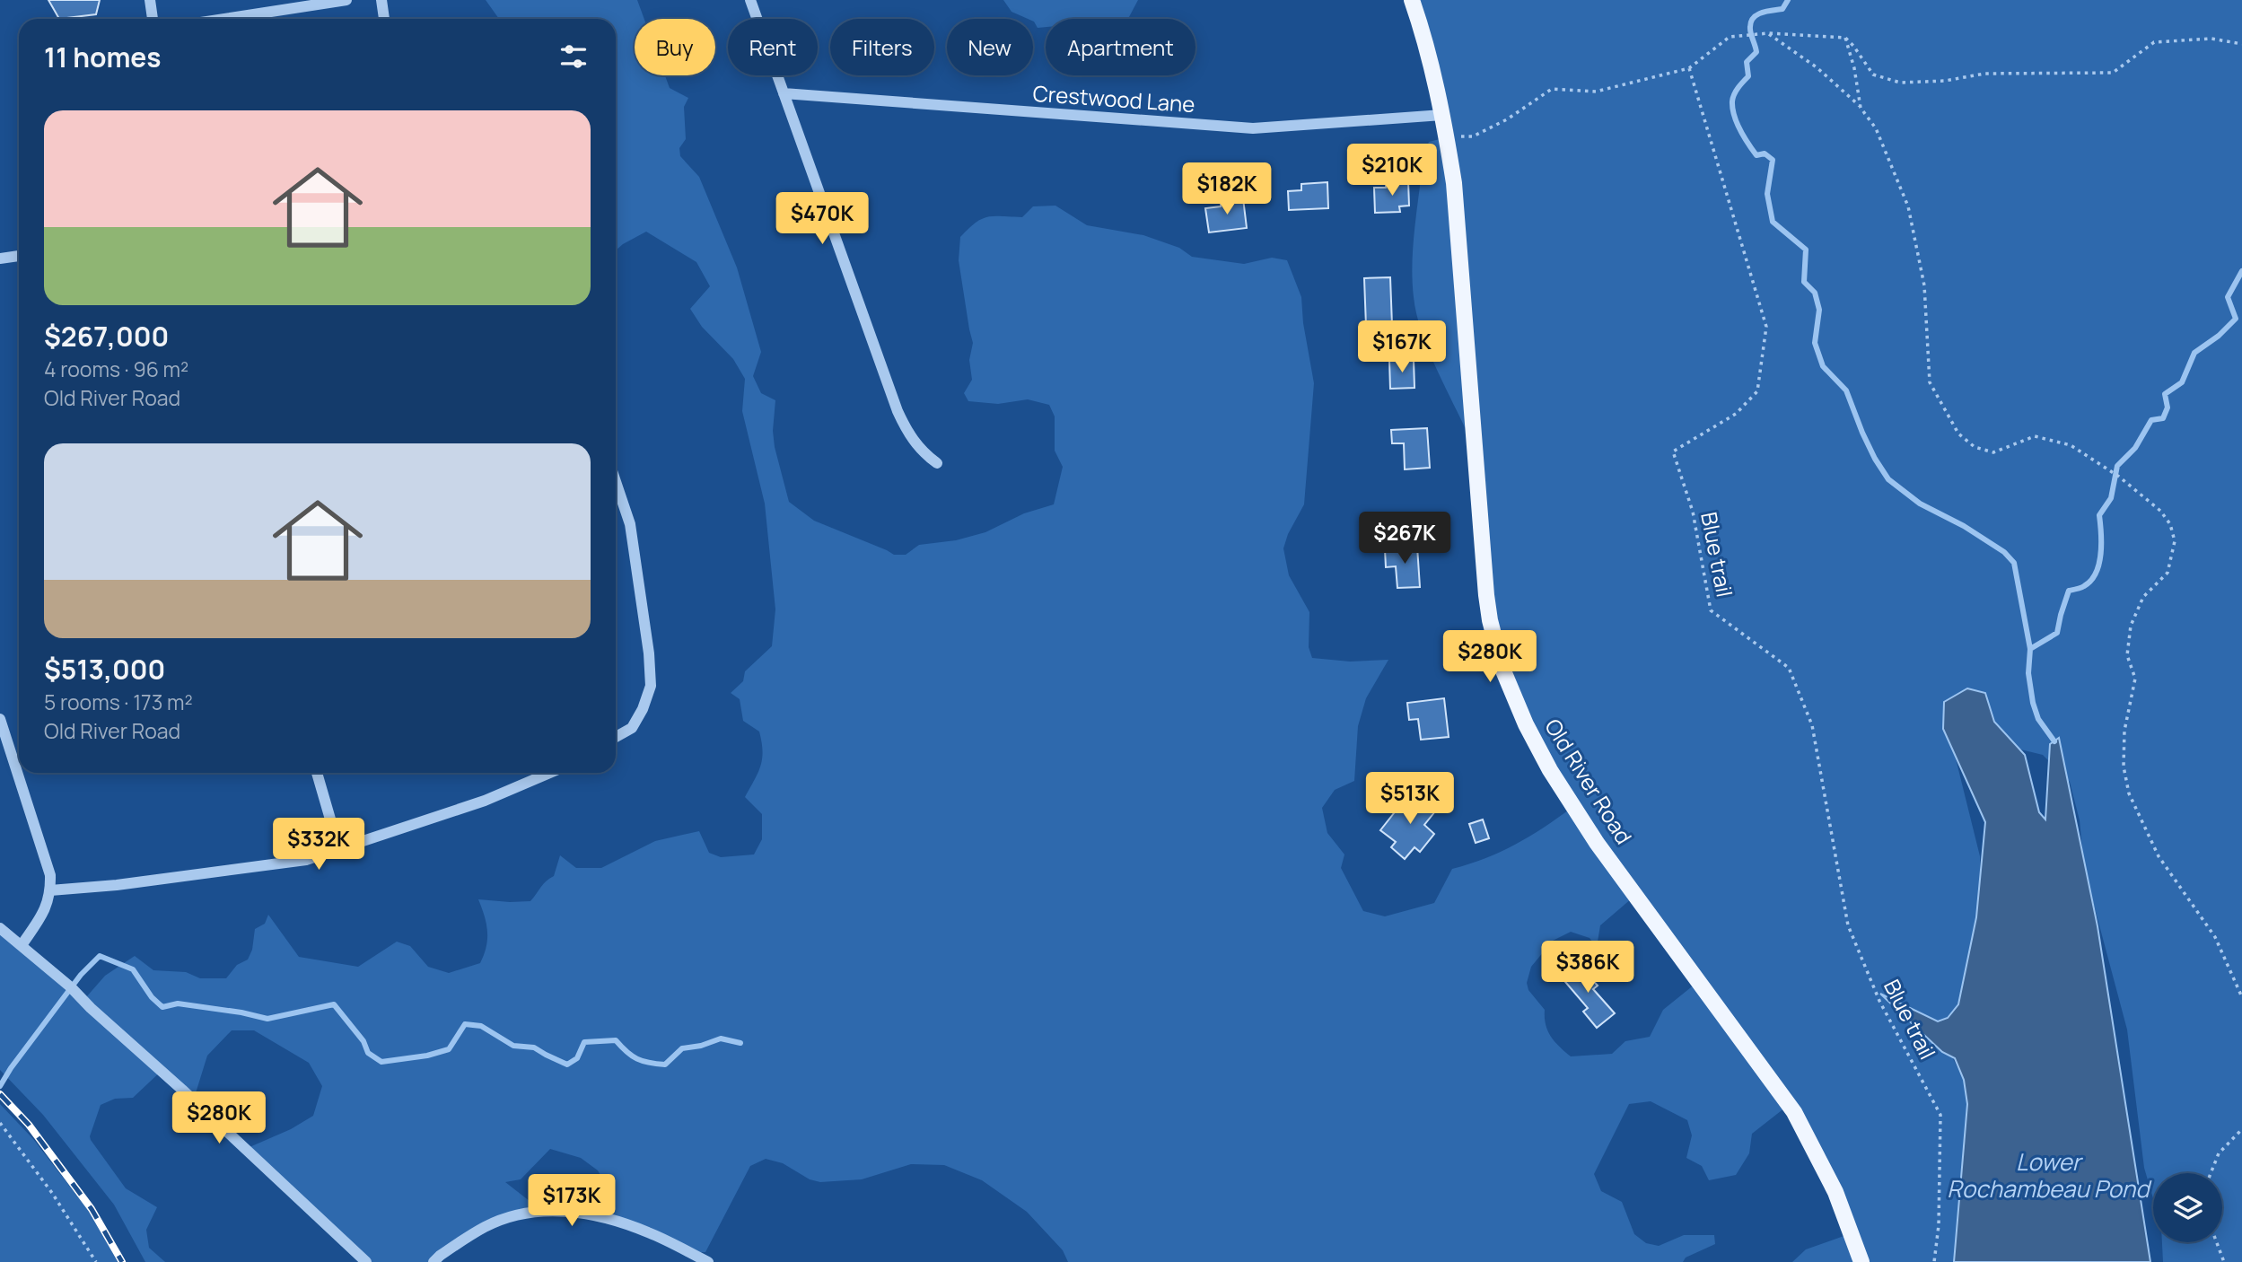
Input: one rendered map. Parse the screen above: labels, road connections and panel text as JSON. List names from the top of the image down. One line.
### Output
{"streets":{"main road":["Old River Road"],"street":["Crestwood Lane"],"path":["Blue trail"]},"crossings":[["Crestwood Lane","Old River Road"]],"water":["Lower Rochambeau Pond"],"page":{"chip":["Buy","Rent","Filters","New","Apartment"],"heading":"11 homes","list":[{"name":"$267,000","note":"4 rooms · 96 m² · Old River Road"},{"name":"$513,000","note":"5 rooms · 173 m² · Old River Road"}],"price":["$210K","$182K","$470K","$167K","$267K","$280K","$513K","$332K","$386K","$280K","$173K"]}}
